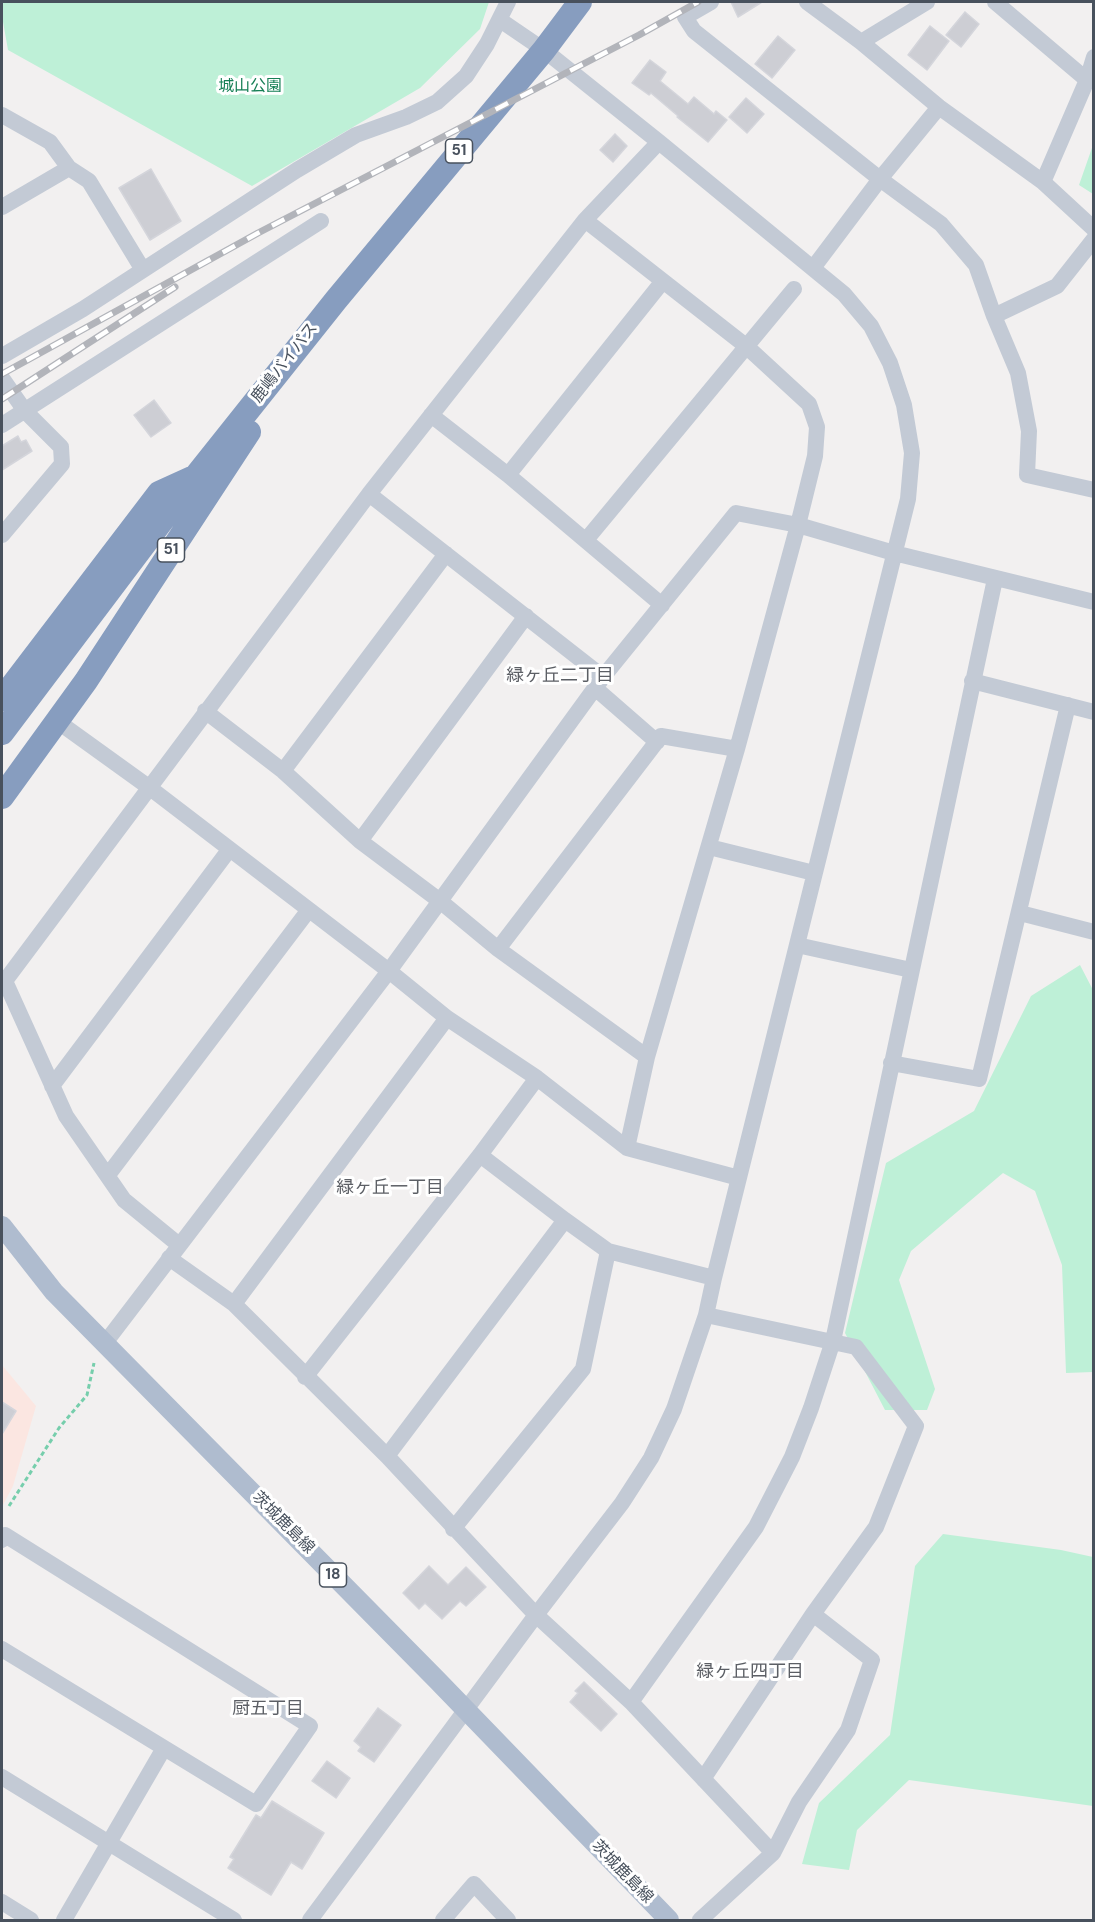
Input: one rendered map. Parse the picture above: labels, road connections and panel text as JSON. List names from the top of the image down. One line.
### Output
{"streets":{"highway":["51","鹿嶋バイパス"],"main road":["茨城鹿島線","18"]},"crossings":[["51","鹿嶋バイパス"]],"districts":["緑ヶ丘二丁目","緑ヶ丘一丁目","緑ヶ丘四丁目","厨五丁目"],"parks":["城山公園"]}
